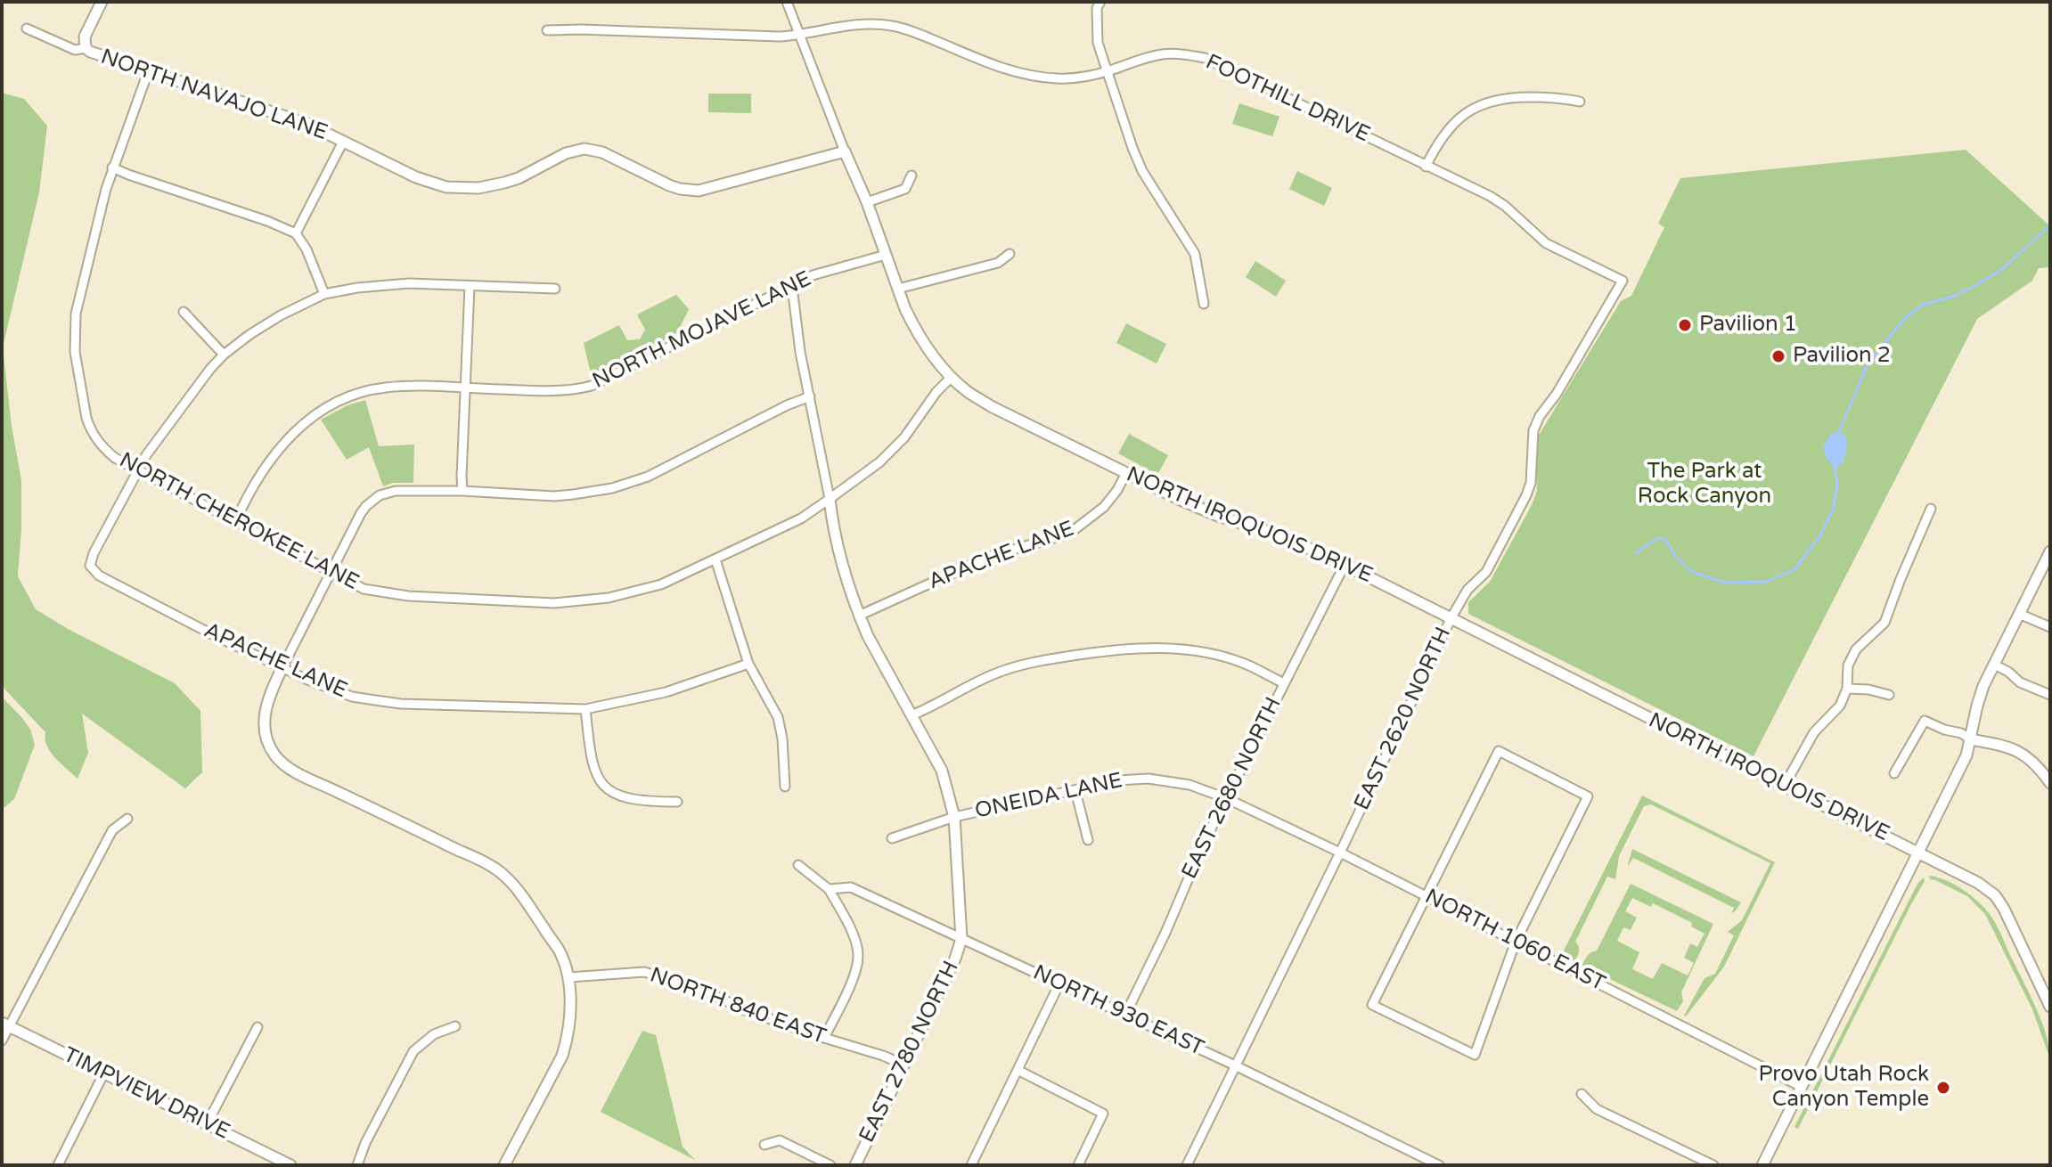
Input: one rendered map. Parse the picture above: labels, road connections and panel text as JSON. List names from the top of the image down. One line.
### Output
{"streets":{"street":["NORTH NAVAJO LANE","FOOTHILL DRIVE","NORTH MOJAVE LANE","NORTH CHEROKEE LANE","NORTH IROQUOIS DRIVE","APACHE LANE","EAST 2620 NORTH","EAST 2680 NORTH","ONEIDA LANE","NORTH 1060 EAST","NORTH 840 EAST","NORTH 930 EAST","EAST 2780 NORTH","TIMPVIEW DRIVE"]},"crossings":[["NORTH NAVAJO LANE","NORTH CHEROKEE LANE"],["NORTH NAVAJO LANE","NORTH IROQUOIS DRIVE"],["FOOTHILL DRIVE","NORTH IROQUOIS DRIVE"],["FOOTHILL DRIVE","EAST 2620 NORTH"],["NORTH MOJAVE LANE","NORTH CHEROKEE LANE"],["NORTH MOJAVE LANE","NORTH IROQUOIS DRIVE"],["NORTH CHEROKEE LANE","NORTH IROQUOIS DRIVE"],["NORTH CHEROKEE LANE","APACHE LANE"],["NORTH IROQUOIS DRIVE","APACHE LANE"],["NORTH IROQUOIS DRIVE","EAST 2620 NORTH"],["NORTH IROQUOIS DRIVE","EAST 2680 NORTH"],["EAST 2620 NORTH","NORTH 1060 EAST"],["EAST 2620 NORTH","NORTH 930 EAST"],["EAST 2680 NORTH","ONEIDA LANE"],["EAST 2680 NORTH","NORTH 1060 EAST"],["EAST 2680 NORTH","NORTH 930 EAST"],["ONEIDA LANE","NORTH 1060 EAST"],["NORTH 840 EAST","EAST 2780 NORTH"],["NORTH 930 EAST","EAST 2780 NORTH"]],"parks":["The Park at Rock Canyon"],"places":["Pavilion 1","Pavilion 2","Provo Utah Rock Canyon Temple"]}
